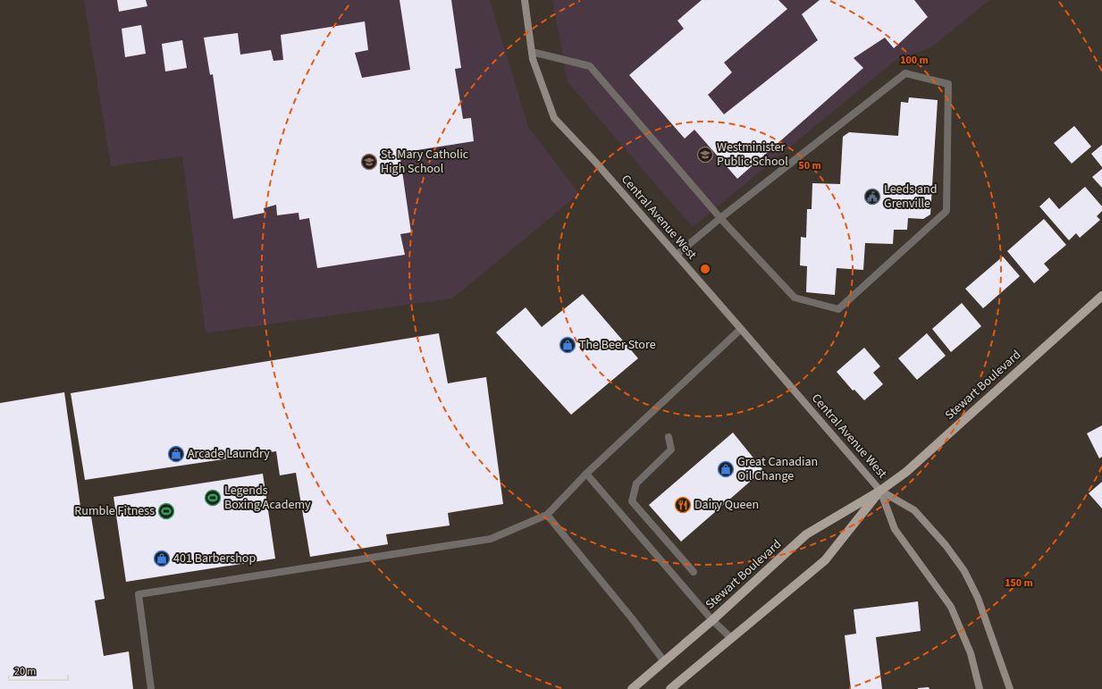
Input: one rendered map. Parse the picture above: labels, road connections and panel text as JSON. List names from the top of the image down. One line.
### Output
{"streets":{"main road":["Stewart Boulevard"],"street":["Central Avenue West"]},"crossings":[["Central Avenue West","Stewart Boulevard"]],"places":{"school or university":["Westminister Public School","St. Mary Catholic High School"],"public building":["Leeds and Grenville"],"shop":["The Beer Store","Arcade Laundry","Great Canadian Oil Change","401 Barbershop"],"sports":["Legends Boxing Academy","Rumble Fitness"],"restaurant":["Dairy Queen"]},"scale_bar":"20 m","rings":["100 m","50 m","150 m"]}
